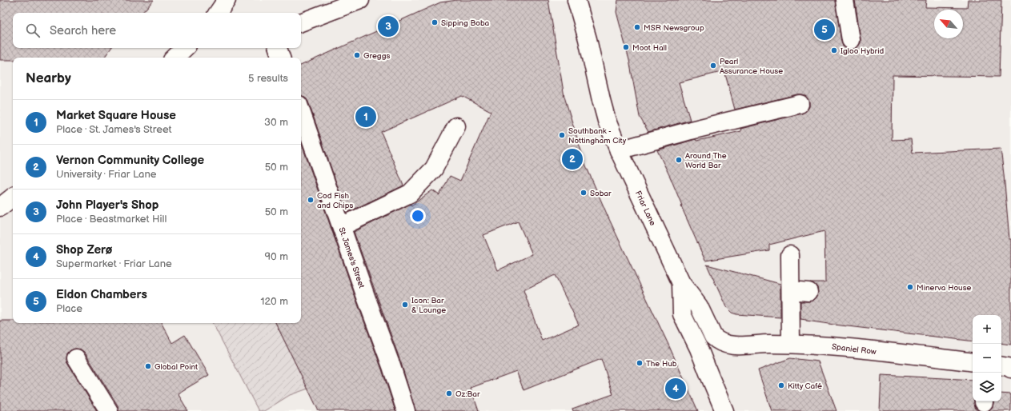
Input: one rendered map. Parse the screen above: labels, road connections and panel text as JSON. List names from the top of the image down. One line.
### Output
{"streets":{"street":["Friar Lane","St. James's Street","Spaniel Row"]},"crossings":[["Friar Lane","Spaniel Row"]],"places":["Sipping Boba","MSR Newsgroup","Moot Hall","Igloo Hybrid","Greggs","Pearl Assurance House","Southbank - Nottingham City","Around The World Bar","Sobar","Cod Fish and Chips","Minerva House","Icon: Bar & Lounge","The Hub","Global Point","Kitty Café","Oz:Bar"],"north":"top left","page":{"search":"Search here","pins":["3","5","1","2","4"],"heading":["Nearby","5 results"],"list":[{"mark":"1","name":"Market Square House","note":"Place · St. James's Street","value":"30 m"},{"mark":"2","name":"Vernon Community College","note":"University · Friar Lane","value":"50 m"},{"mark":"3","name":"John Player's Shop","note":"Place · Beastmarket Hill","value":"50 m"},{"mark":"4","name":"Shop Zerø","note":"Supermarket · Friar Lane","value":"90 m"},{"mark":"5","name":"Eldon Chambers","note":"Place","value":"120 m"}],"map_buttons":["+","−"]}}
